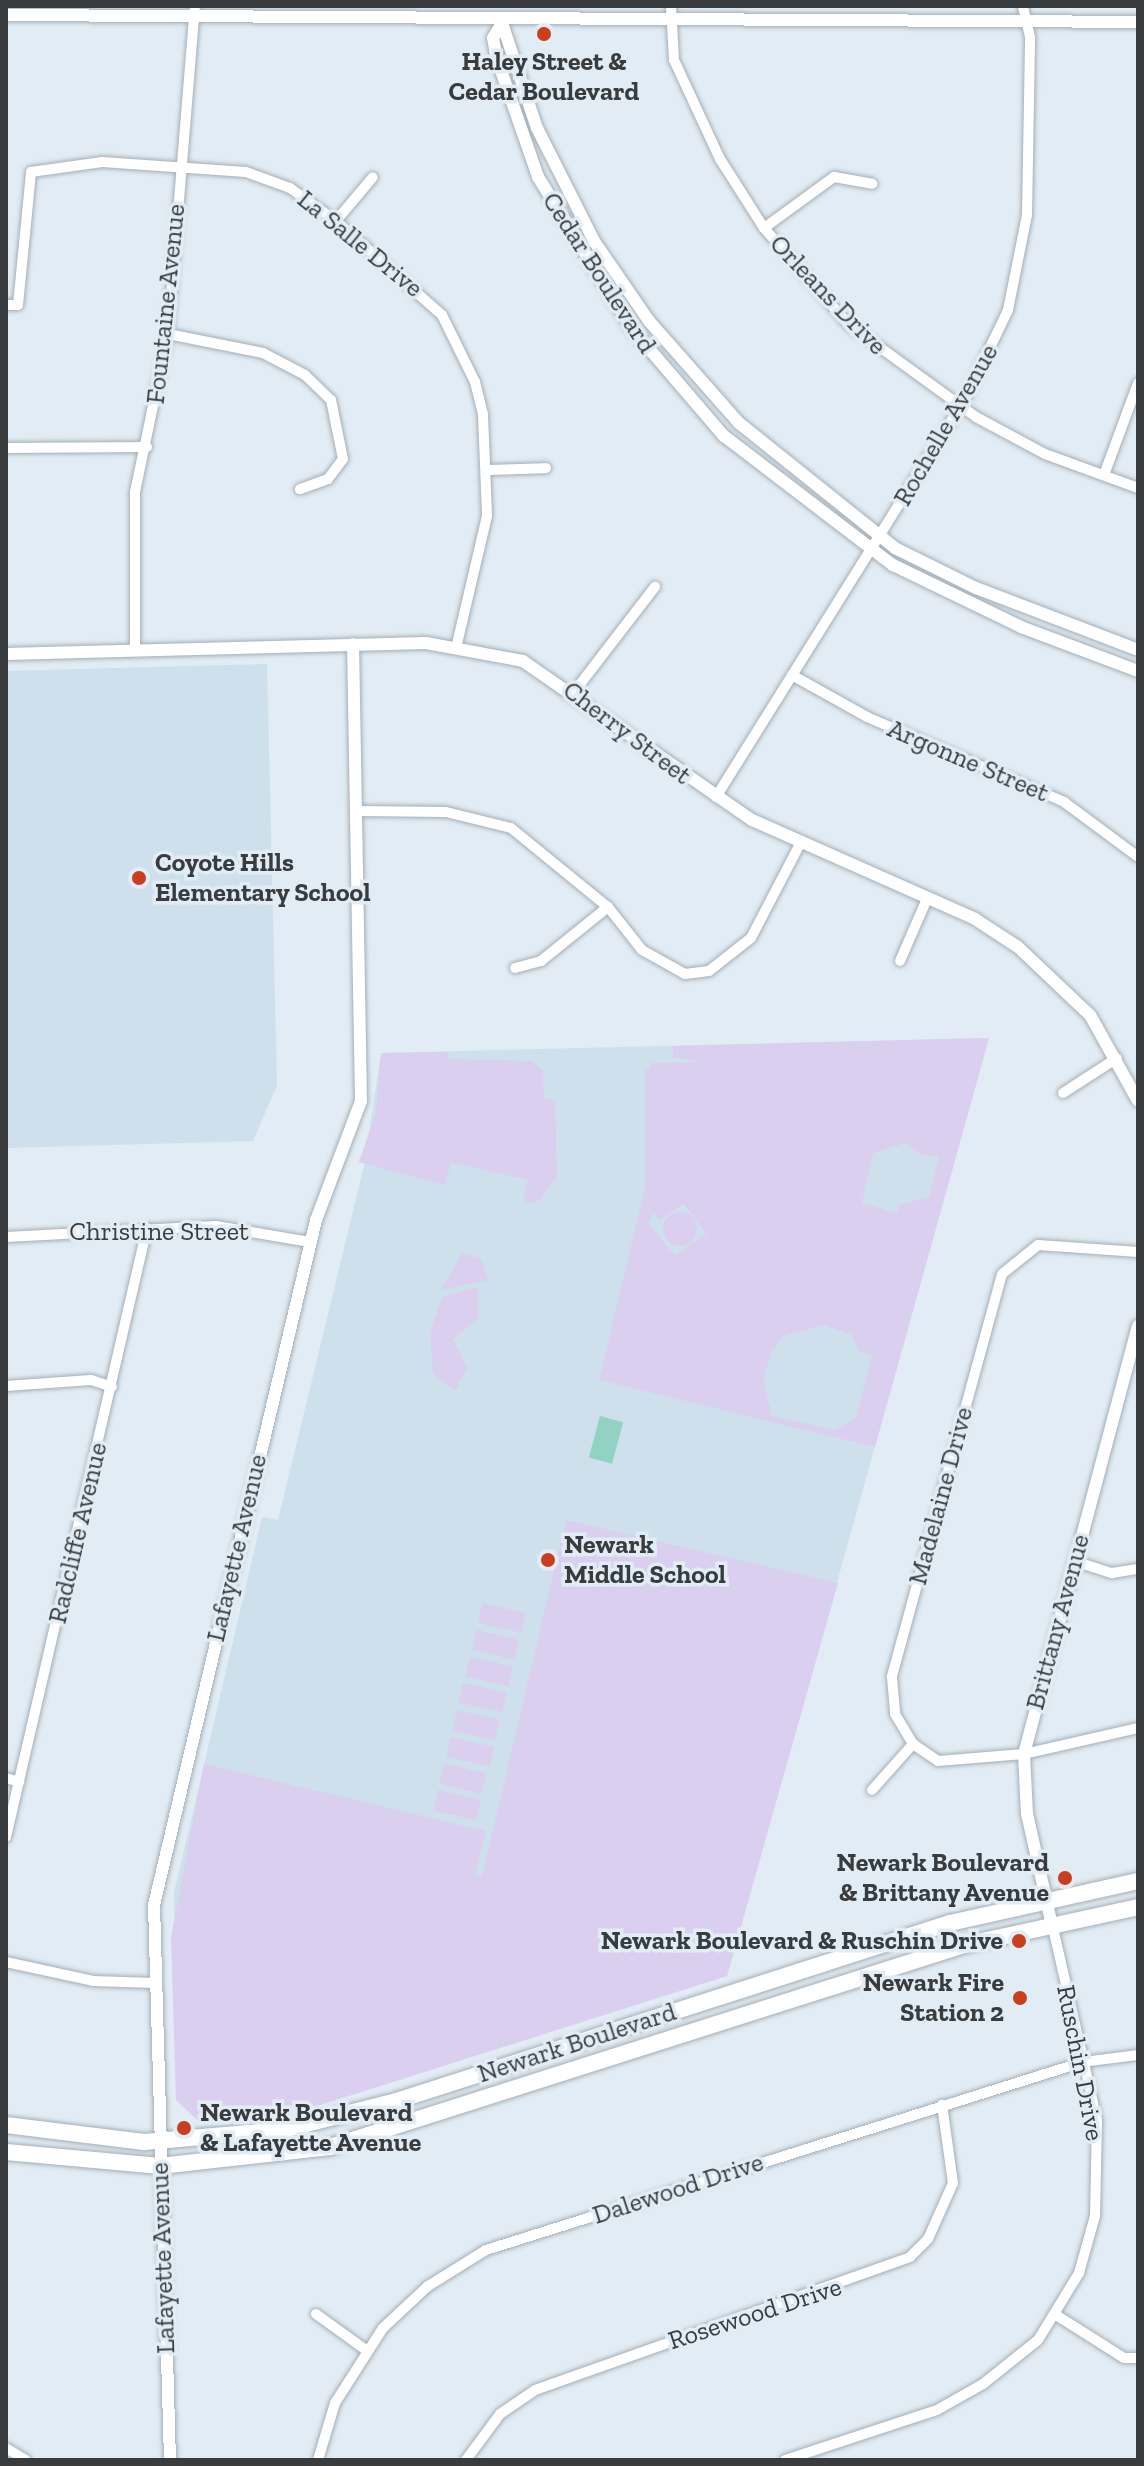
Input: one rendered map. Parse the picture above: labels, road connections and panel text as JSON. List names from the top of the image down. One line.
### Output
{"streets":{"main road":["Newark Boulevard"],"street":["La Salle Drive","Cedar Boulevard","Orleans Drive","Fountaine Avenue","Rochelle Avenue","Cherry Street","Argonne Street","Christine Street","Madelaine Drive","Radcliffe Avenue","Lafayette Avenue","Brittany Avenue","Ruschin Drive","Dalewood Drive","Rosewood Drive"]},"crossings":[["La Salle Drive","Fountaine Avenue"],["La Salle Drive","Cherry Street"],["Cedar Boulevard","Rochelle Avenue"],["Orleans Drive","Rochelle Avenue"],["Fountaine Avenue","Cherry Street"],["Rochelle Avenue","Cherry Street"],["Rochelle Avenue","Argonne Street"],["Cherry Street","Lafayette Avenue"],["Christine Street","Radcliffe Avenue"],["Christine Street","Lafayette Avenue"],["Lafayette Avenue","Newark Boulevard"],["Brittany Avenue","Newark Boulevard"],["Brittany Avenue","Ruschin Drive"],["Newark Boulevard","Ruschin Drive"],["Ruschin Drive","Dalewood Drive"],["Dalewood Drive","Rosewood Drive"]],"places":["Haley Street & Cedar Boulevard","Coyote Hills Elementary School","Newark Middle School","Newark Boulevard & Brittany Avenue","Newark Boulevard & Ruschin Drive","Newark Fire Station 2","Newark Boulevard & Lafayette Avenue"]}
